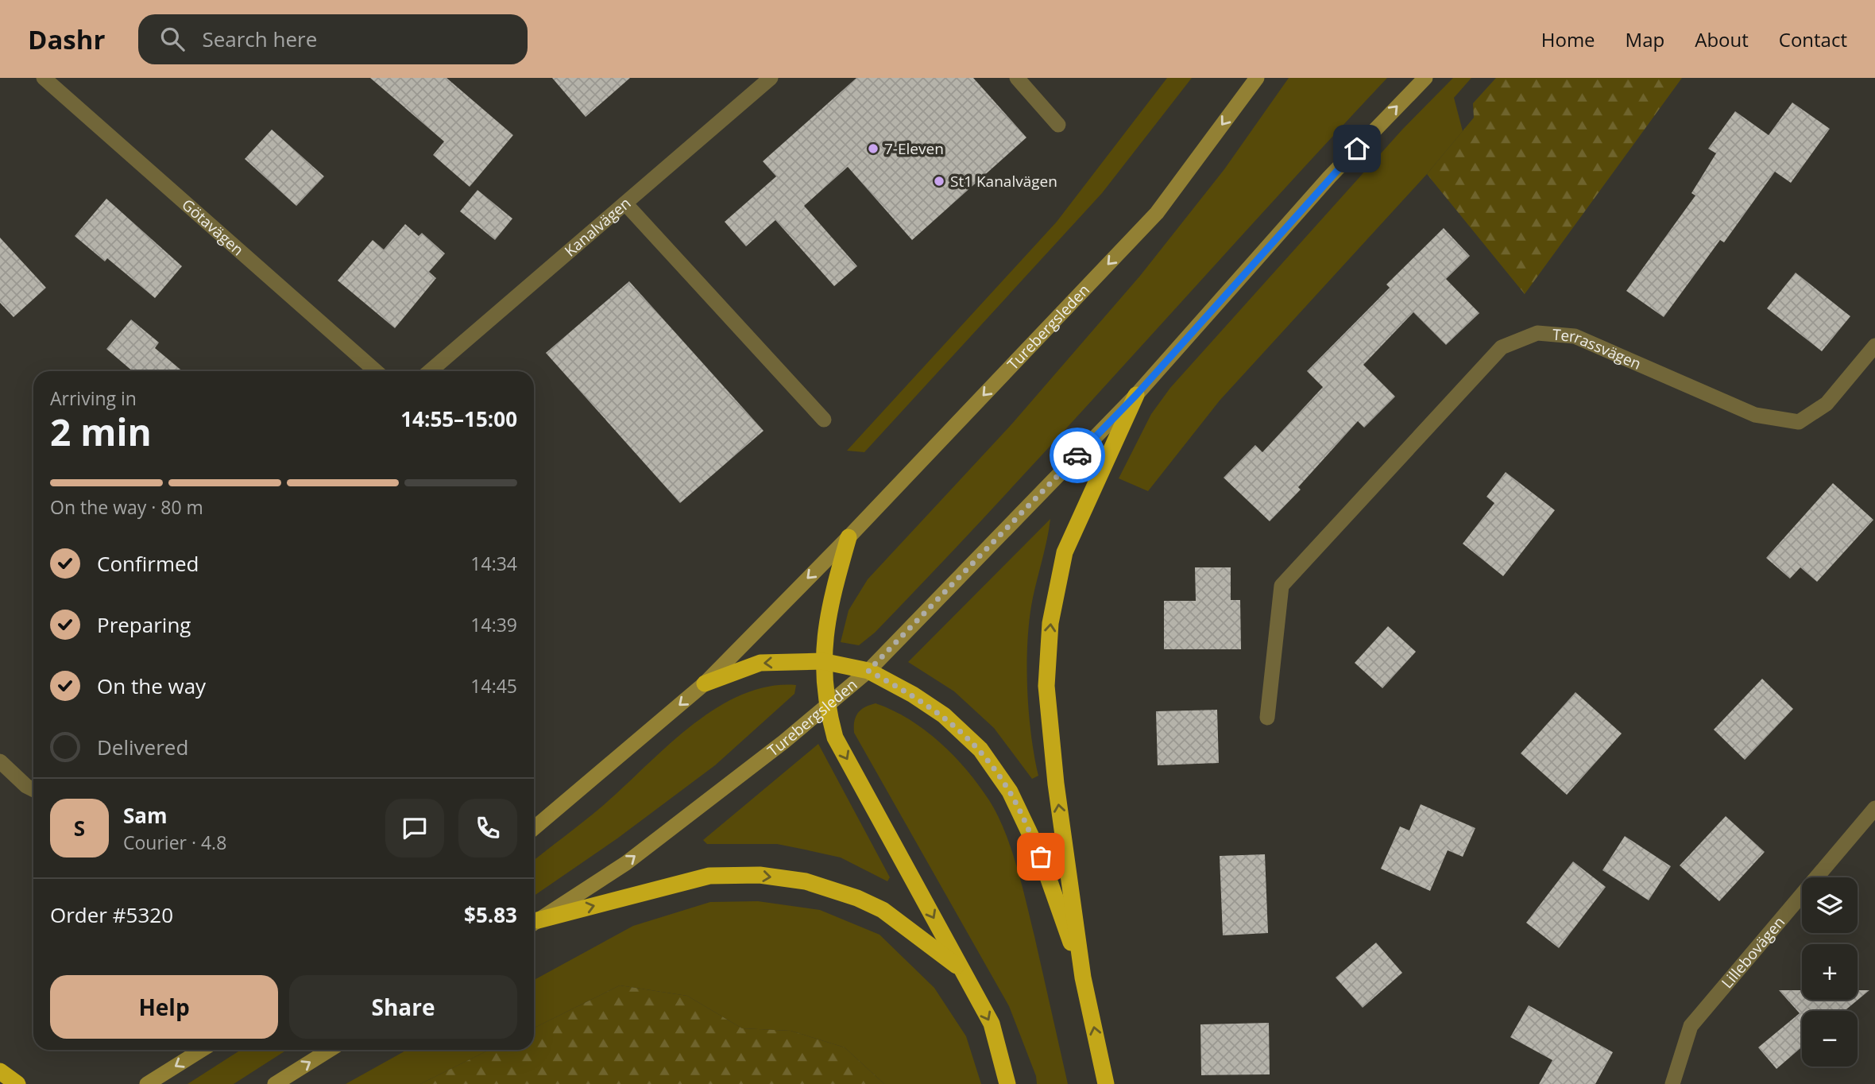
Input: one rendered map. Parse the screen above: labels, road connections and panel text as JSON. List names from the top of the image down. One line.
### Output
{"streets":{"main road":["Turebergsleden"],"street":["Götavägen","Kanalvägen","Terrassvägen","Lillebovägen"]},"places":["7-Eleven","St1 Kanalvägen"],"page":{"header":"Dashr","search":"Search here","nav":["Home","Map","About","Contact"],"heading":["2 min","Arriving in","14:55–15:00"],"panel":["Sam","Courier · 4.8","Order #5320","$5.83"],"bar":"On the way · 80 m","list":[["Confirmed","14:34"],["Preparing","14:39"],["On the way","14:45"],"Delivered"],"round":"S","map_buttons":["+","−"],"buttons":["Help","Share"]}}
